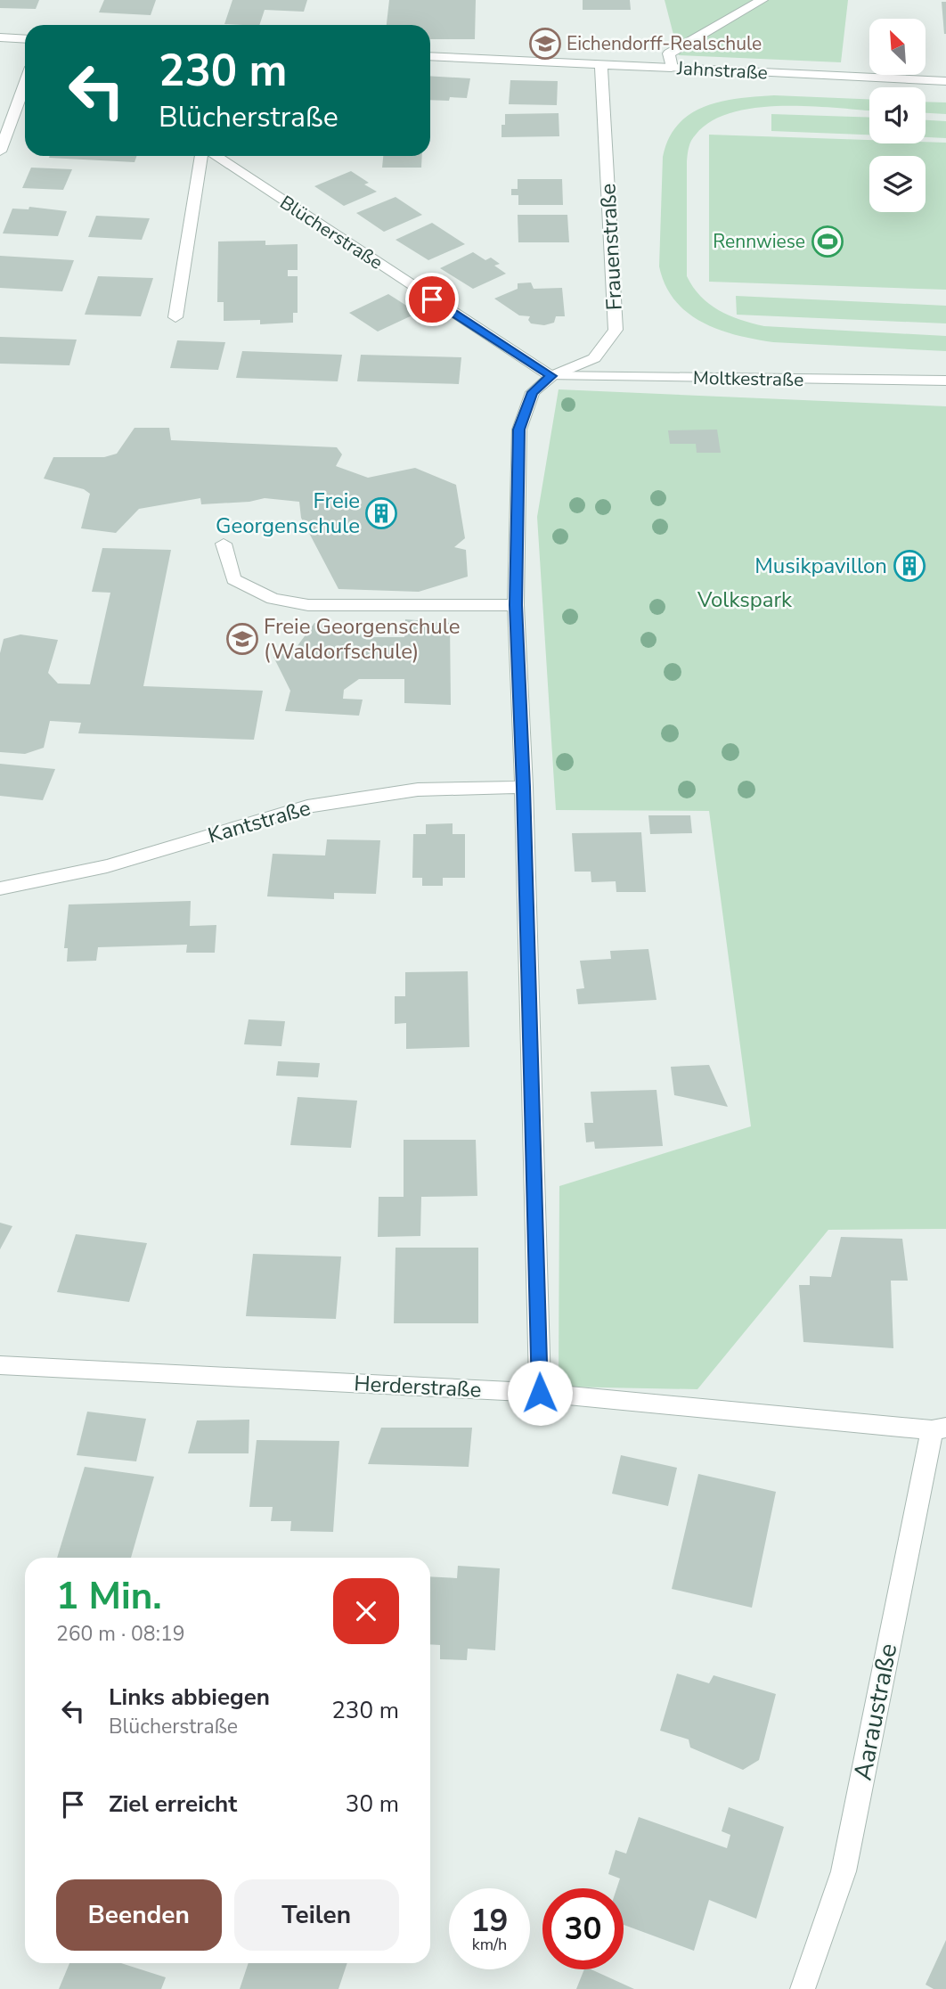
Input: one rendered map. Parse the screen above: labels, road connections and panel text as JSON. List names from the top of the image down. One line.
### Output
{"streets":{"street":["Jahnstraße","Blücherstraße","Frauenstraße","Moltkestraße","Kantstraße","Herderstraße","Aaraustraße"]},"crossings":[["Jahnstraße","Frauenstraße"],["Blücherstraße","Frauenstraße"],["Blücherstraße","Moltkestraße"],["Frauenstraße","Moltkestraße"],["Frauenstraße","Kantstraße"],["Frauenstraße","Herderstraße"],["Herderstraße","Aaraustraße"]],"parks":["Volkspark"],"places":{"school or university":["Eichendorff-Realschule","Freie Georgenschule (Waldorfschule)"],"sports":["Rennwiese"],"building":["Freie Georgenschule","Musikpavillon"]},"north":"top left","page":{"turn":["230 m","Blücherstraße"],"heading":["1 Min.","260 m · 08:19"],"list":[{"name":"Links abbiegen","note":"Blücherstraße","value":"230 m"},{"name":"Ziel erreicht","value":"30 m"}],"buttons":["Beenden","Teilen"],"speed":"19 km/h","limit":"30"}}
